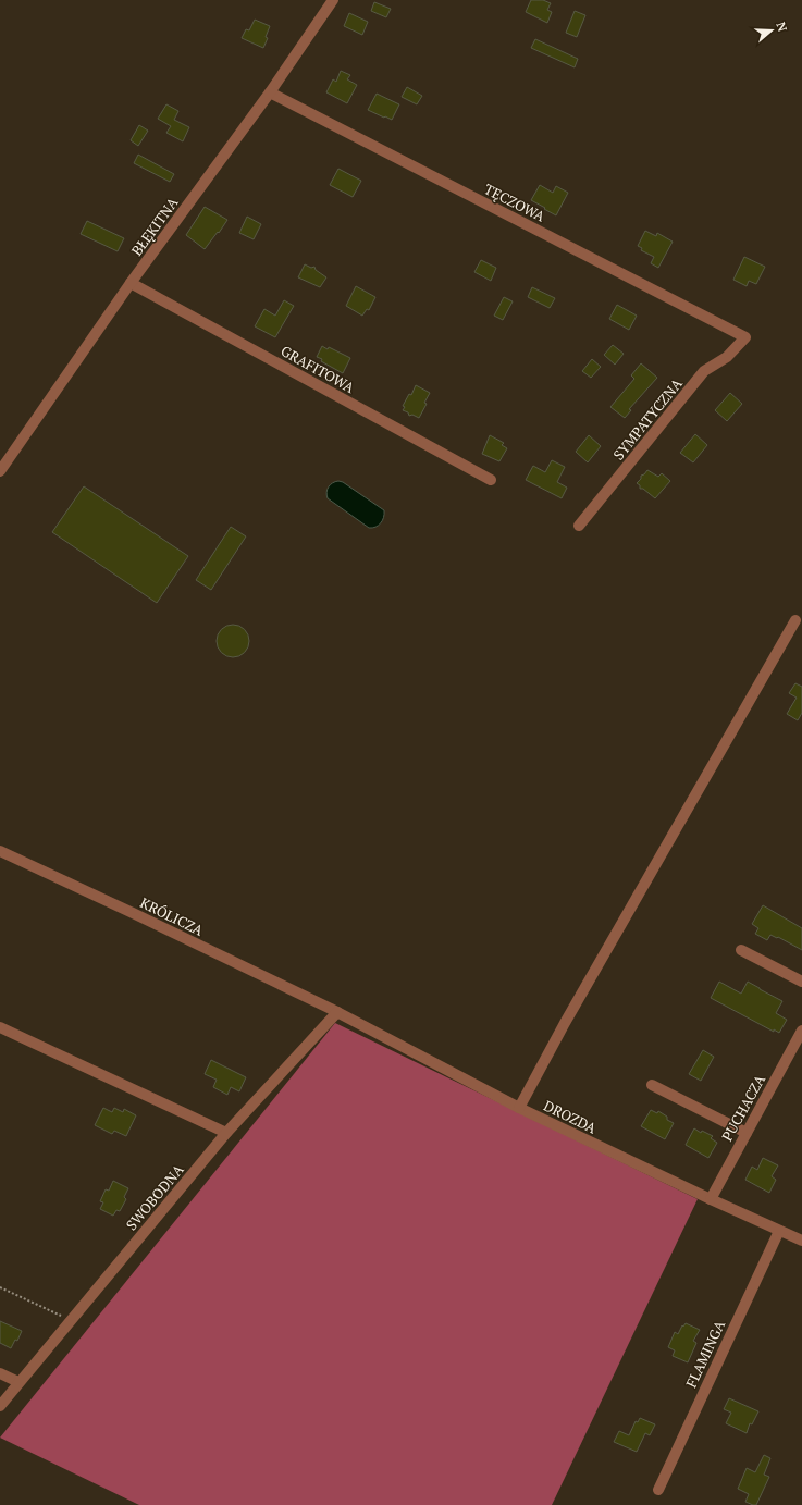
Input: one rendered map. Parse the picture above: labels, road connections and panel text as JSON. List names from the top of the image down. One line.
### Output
{"streets":{"street":["TĘCZOWA","BŁĘKITNA","GRAFITOWA","SYMPATYCZNA","KRÓLICZA","PUCHACZA","DROZDA","SWOBODNA","FLAMINGA"]},"crossings":[["TĘCZOWA","BŁĘKITNA"],["TĘCZOWA","SYMPATYCZNA"],["BŁĘKITNA","GRAFITOWA"],["KRÓLICZA","DROZDA"],["KRÓLICZA","SWOBODNA"],["PUCHACZA","DROZDA"],["DROZDA","SWOBODNA"],["DROZDA","FLAMINGA"]],"north":"right"}
